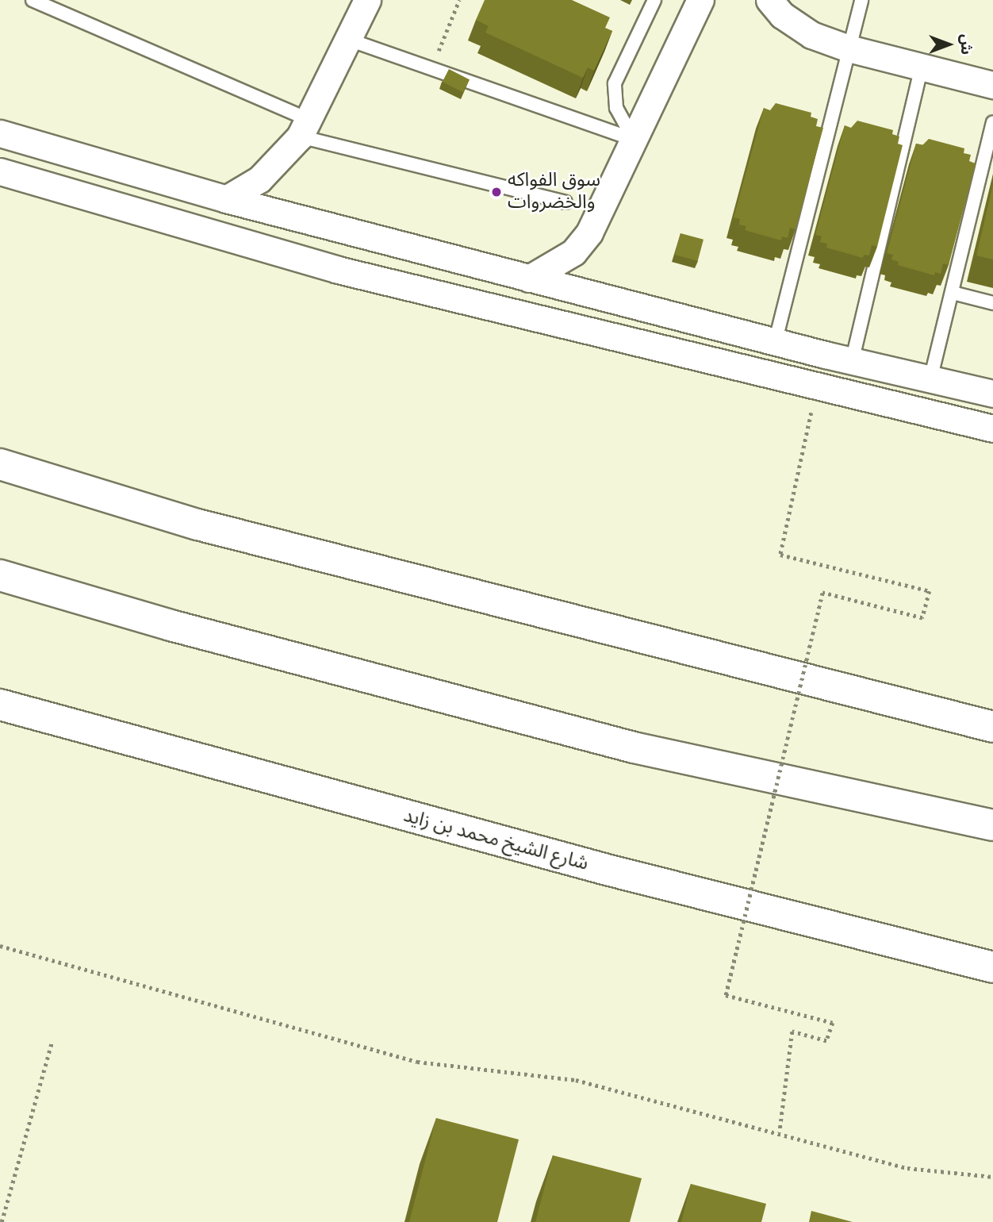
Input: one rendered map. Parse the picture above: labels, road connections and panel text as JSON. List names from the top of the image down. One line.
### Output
{"streets":{"highway":["شارع الشيخ محمد بن زايد"]},"places":["سوق الفواكه والخضروات"],"north":"right"}
